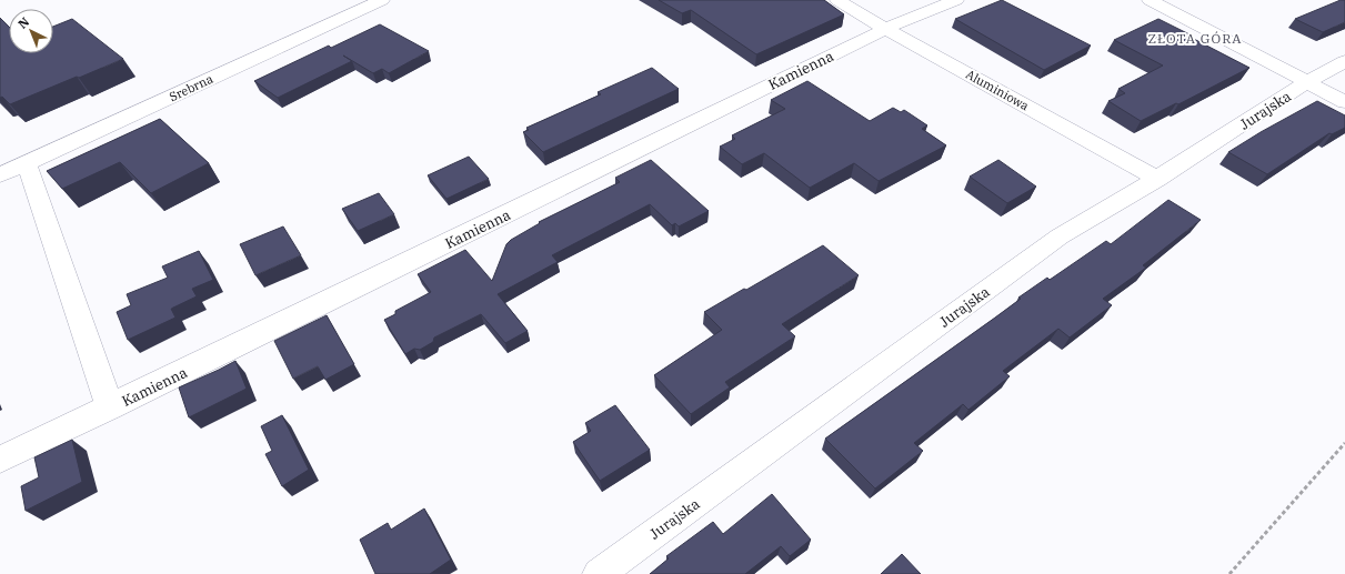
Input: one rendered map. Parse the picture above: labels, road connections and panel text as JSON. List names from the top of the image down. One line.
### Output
{"streets":{"street":["Kamienna","Srebrna","Aluminiowa","Jurajska"]},"crossings":[["Kamienna","Aluminiowa"],["Aluminiowa","Jurajska"]],"districts":["ZŁOTA GÓRA"],"north":"top left"}
